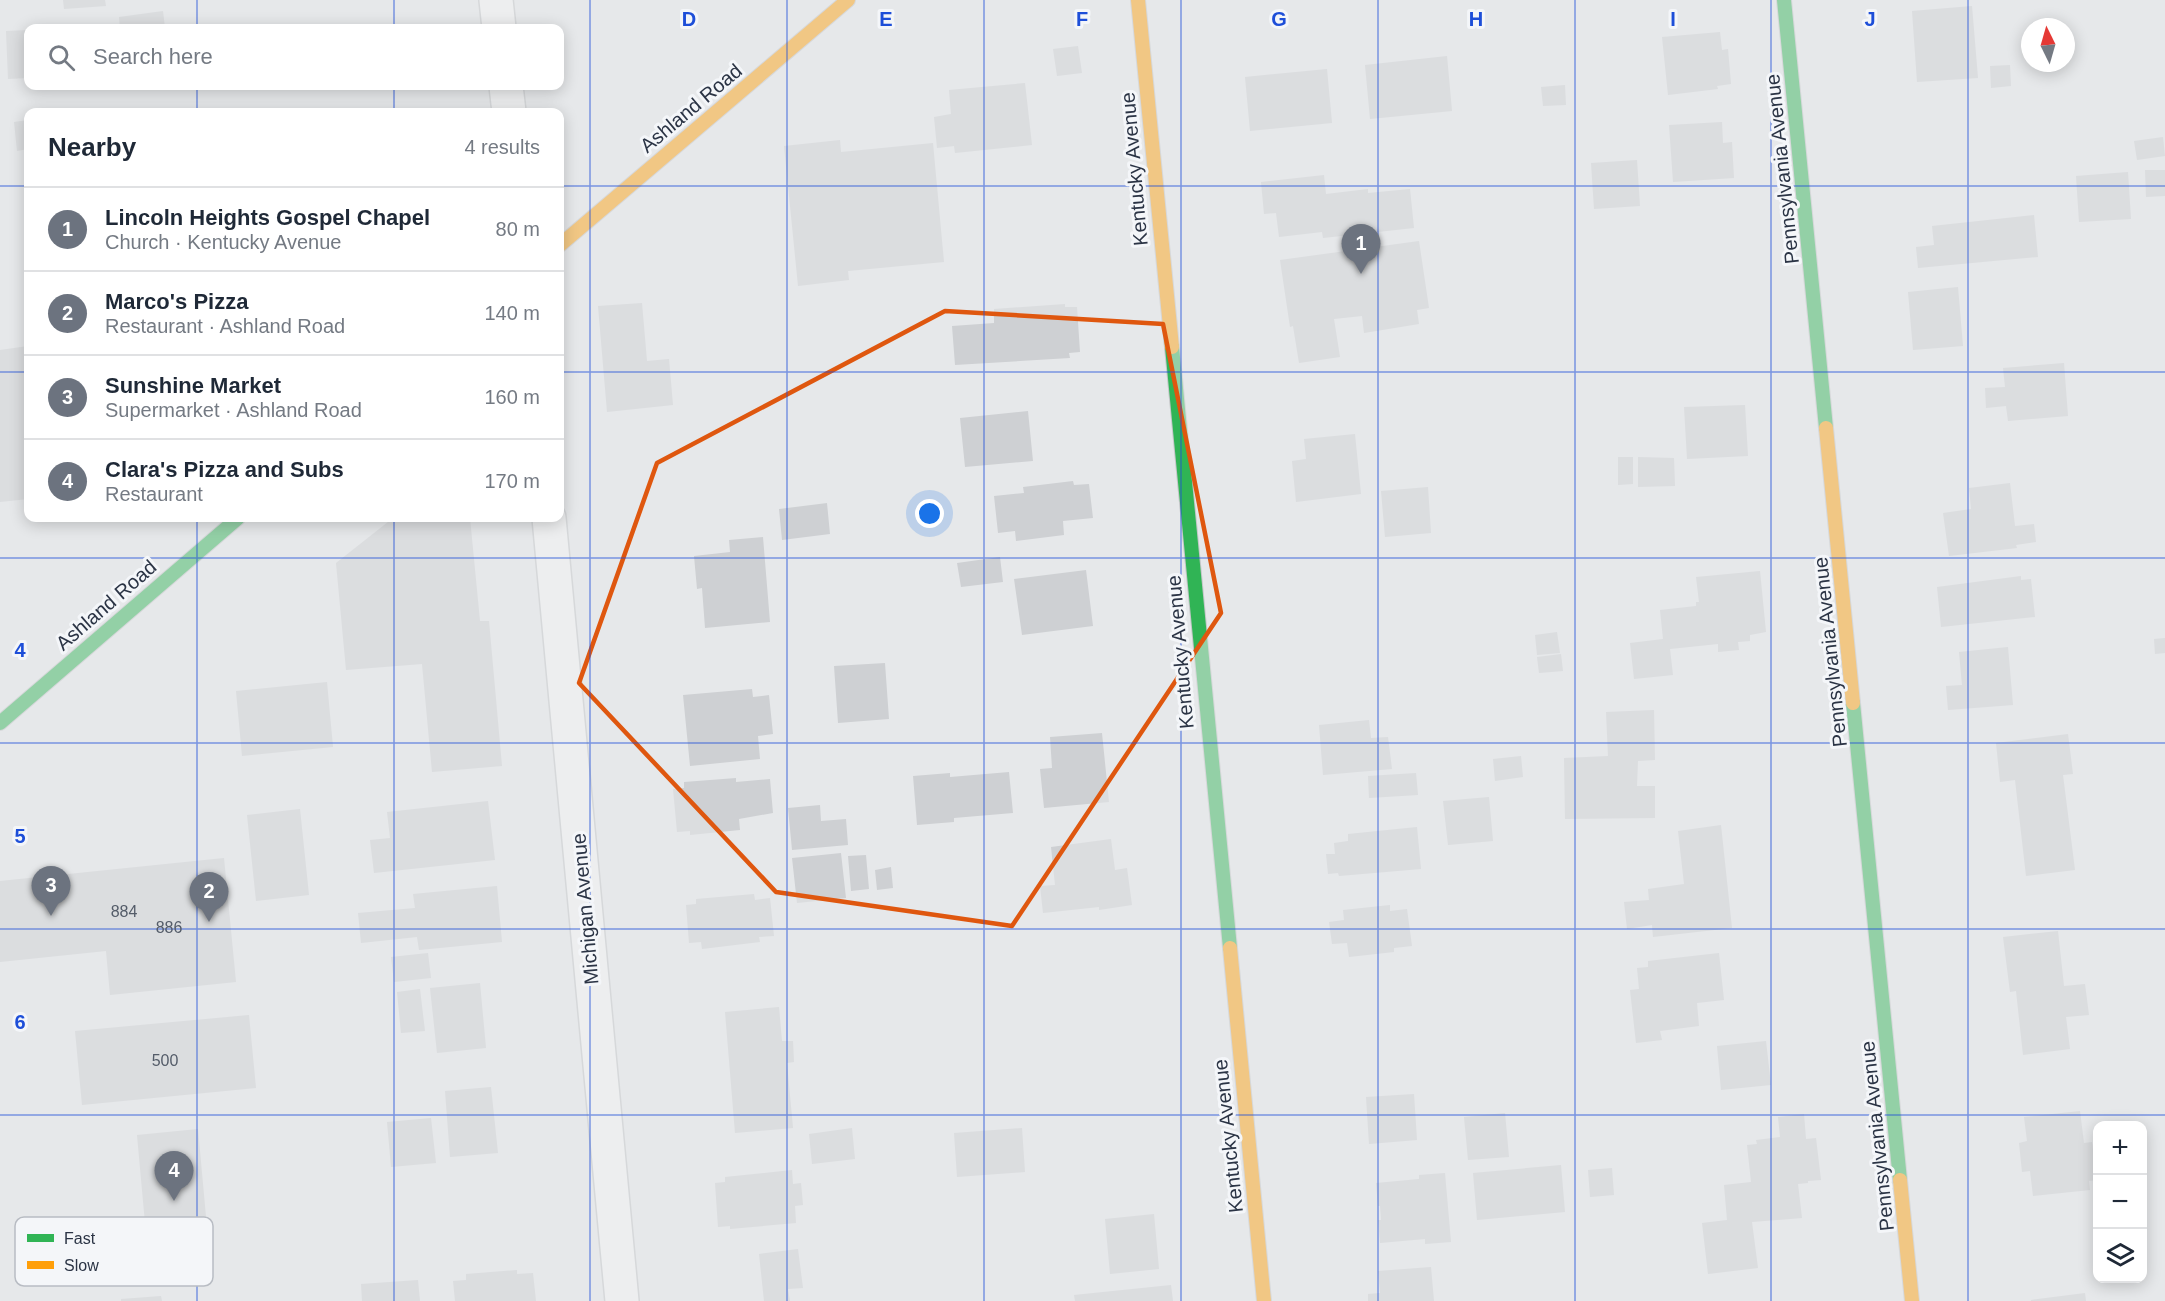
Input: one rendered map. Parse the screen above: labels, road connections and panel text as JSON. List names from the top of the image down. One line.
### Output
{"streets":{"street":["Ashland Road","Kentucky Avenue","Pennsylvania Avenue","Michigan Avenue"]},"house_numbers":["884","886","500"],"legend":["Fast","Slow"],"north":"top","page":{"search":"Search here","heading":["Nearby","4 results"],"list":[{"mark":"1","name":"Lincoln Heights Gospel Chapel","note":"Church · Kentucky Avenue","value":"80 m"},{"mark":"2","name":"Marco's Pizza","note":"Restaurant · Ashland Road","value":"140 m"},{"mark":"3","name":"Sunshine Market","note":"Supermarket · Ashland Road","value":"160 m"},{"mark":"4","name":"Clara's Pizza and Subs","note":"Restaurant","value":"170 m"}],"pins":["1","3","2","4"],"map_buttons":["+","−"]},"grid":{"columns":["D","E","F","G","H","I","J"],"rows":["4","5","6"]}}
